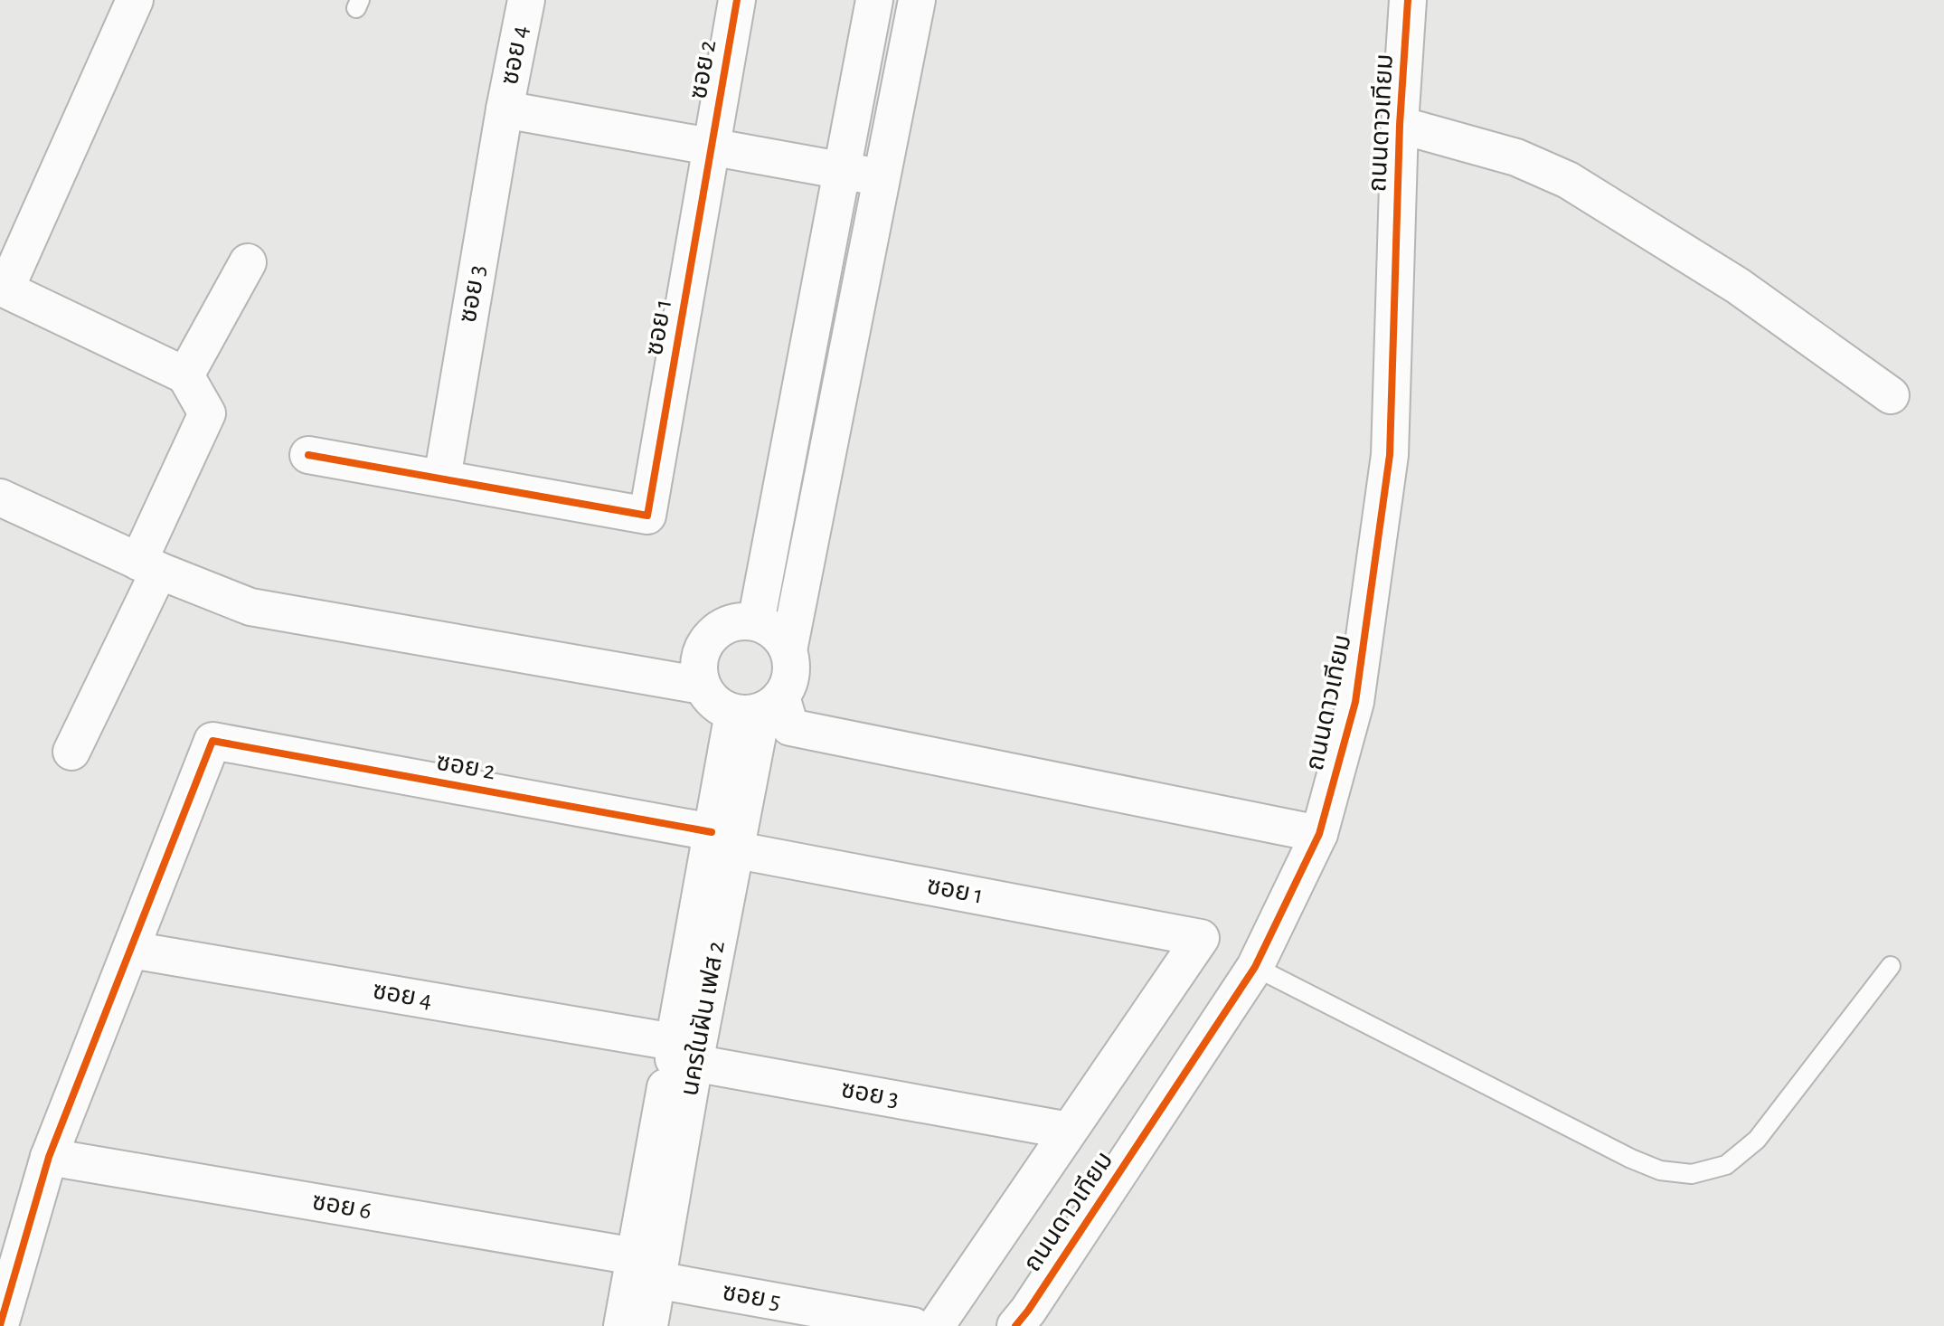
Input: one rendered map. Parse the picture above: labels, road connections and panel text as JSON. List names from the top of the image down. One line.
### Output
{"streets":{"street":["ซอย 4","ซอย 2","ถนนดาวเทียม","ซอย 3","ซอย 1","นครในฝัน เฟส 2","ซอย 6","ซอย 5"]},"crossings":[["ซอย 4","ซอย 2"],["ซอย 4","ซอย 3"],["ซอย 4","นครในฝัน เฟส 2"],["ซอย 2","ซอย 1"],["ซอย 2","นครในฝัน เฟส 2"],["ซอย 3","ซอย 1"],["ซอย 3","นครในฝัน เฟส 2"],["ซอย 1","นครในฝัน เฟส 2"],["นครในฝัน เฟส 2","ซอย 6"],["นครในฝัน เฟส 2","ซอย 5"],["ซอย 6","ซอย 5"]]}
